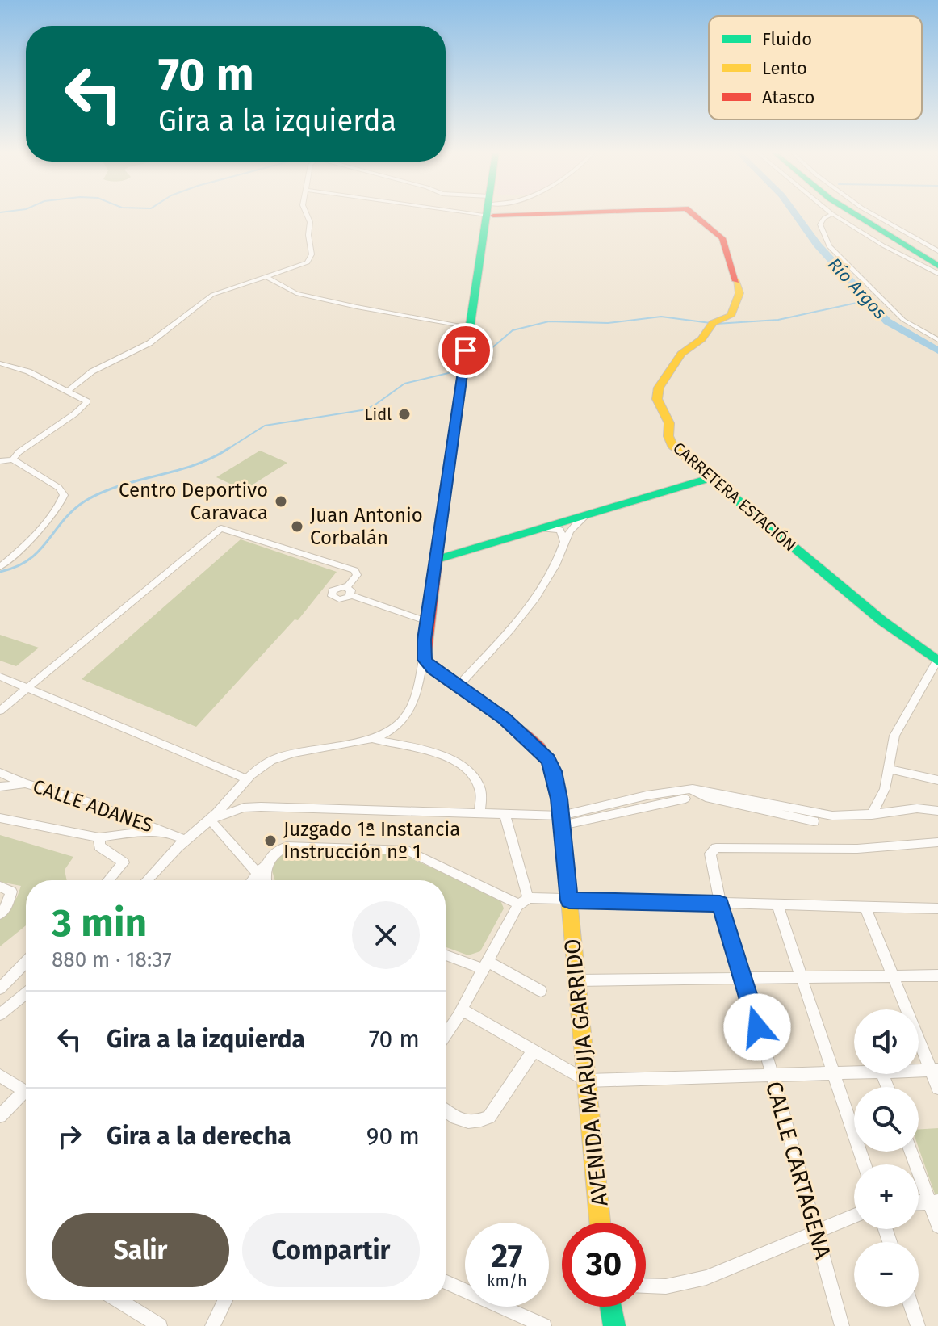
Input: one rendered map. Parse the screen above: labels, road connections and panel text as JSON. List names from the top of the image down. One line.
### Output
{"streets":{"main road":["CARRETERA ESTACIÓN","AVENIDA MARUJA GARRIDO"],"street":["CALLE ADANES","CALLE CARTAGENA"]},"water":["Río Argos"],"places":["Lidl","Centro Deportivo Caravaca","Juan Antonio Corbalán","Juzgado 1ª Instancia Instrucción nº 1"],"legend":["Fluido","Lento","Atasco"],"page":{"turn":["70 m","Gira a la izquierda"],"heading":["3 min","880 m · 18:37"],"list":[{"name":"Gira a la izquierda","value":"70 m"},{"name":"Gira a la derecha","value":"90 m"}],"map_buttons":["+","−"],"buttons":["Salir","Compartir"],"speed":"27 km/h","limit":"30"}}
